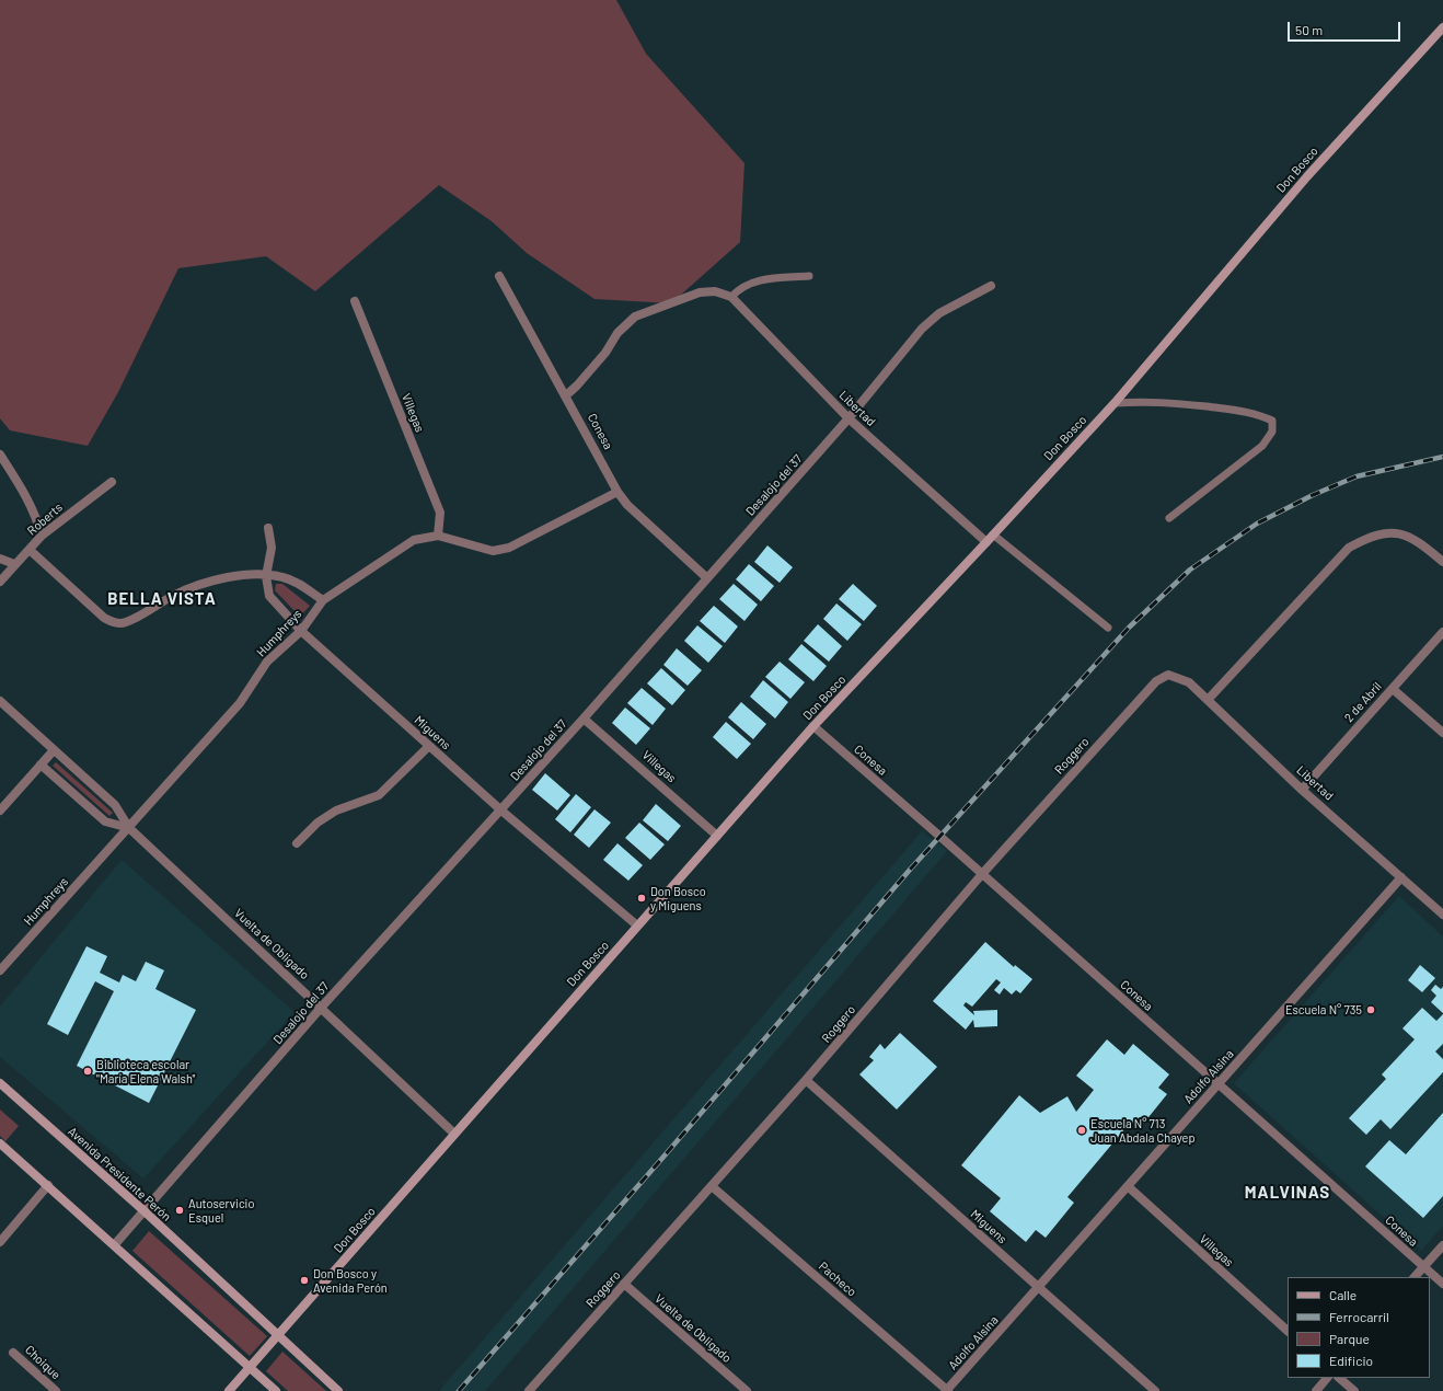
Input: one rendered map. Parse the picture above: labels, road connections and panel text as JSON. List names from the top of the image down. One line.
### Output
{"streets":{"street":["Don Bosco","Libertad","Villegas","Conesa","Desalojo del 37","Roberts","Humphreys","2 de Abril","Miguens","Roggero","Vuelta de Obligado","Adolfo Alsina","Avenida Presidente Perón","Pacheco","Choique"]},"crossings":[["Don Bosco","Libertad"],["Don Bosco","Villegas"],["Don Bosco","Conesa"],["Don Bosco","Miguens"],["Don Bosco","Vuelta de Obligado"],["Don Bosco","Avenida Presidente Perón"],["Libertad","Conesa"],["Libertad","Desalojo del 37"],["Libertad","2 de Abril"],["Libertad","Roggero"],["Libertad","Adolfo Alsina"],["Villegas","Desalojo del 37"],["Villegas","Humphreys"],["Villegas","Adolfo Alsina"],["Conesa","Desalojo del 37"],["Conesa","Humphreys"],["Conesa","Roggero"],["Conesa","Adolfo Alsina"],["Desalojo del 37","Miguens"],["Desalojo del 37","Vuelta de Obligado"],["Desalojo del 37","Avenida Presidente Perón"],["Humphreys","Miguens"],["Humphreys","Vuelta de Obligado"],["Miguens","Roggero"],["Miguens","Adolfo Alsina"],["Roggero","Vuelta de Obligado"],["Roggero","Pacheco"],["Adolfo Alsina","Pacheco"]],"districts":["BELLA VISTA","MALVINAS"],"places":["Don Bosco y Miguens","Escuela N° 735","Biblioteca escolar \"María Elena Walsh\"","Escuela N° 713 Juan Abdala Chayep","Autoservicio Esquel","Don Bosco y Avenida Perón"],"legend":["Calle","Ferrocarril","Parque","Edificio"],"scale_bar":"50 m"}
